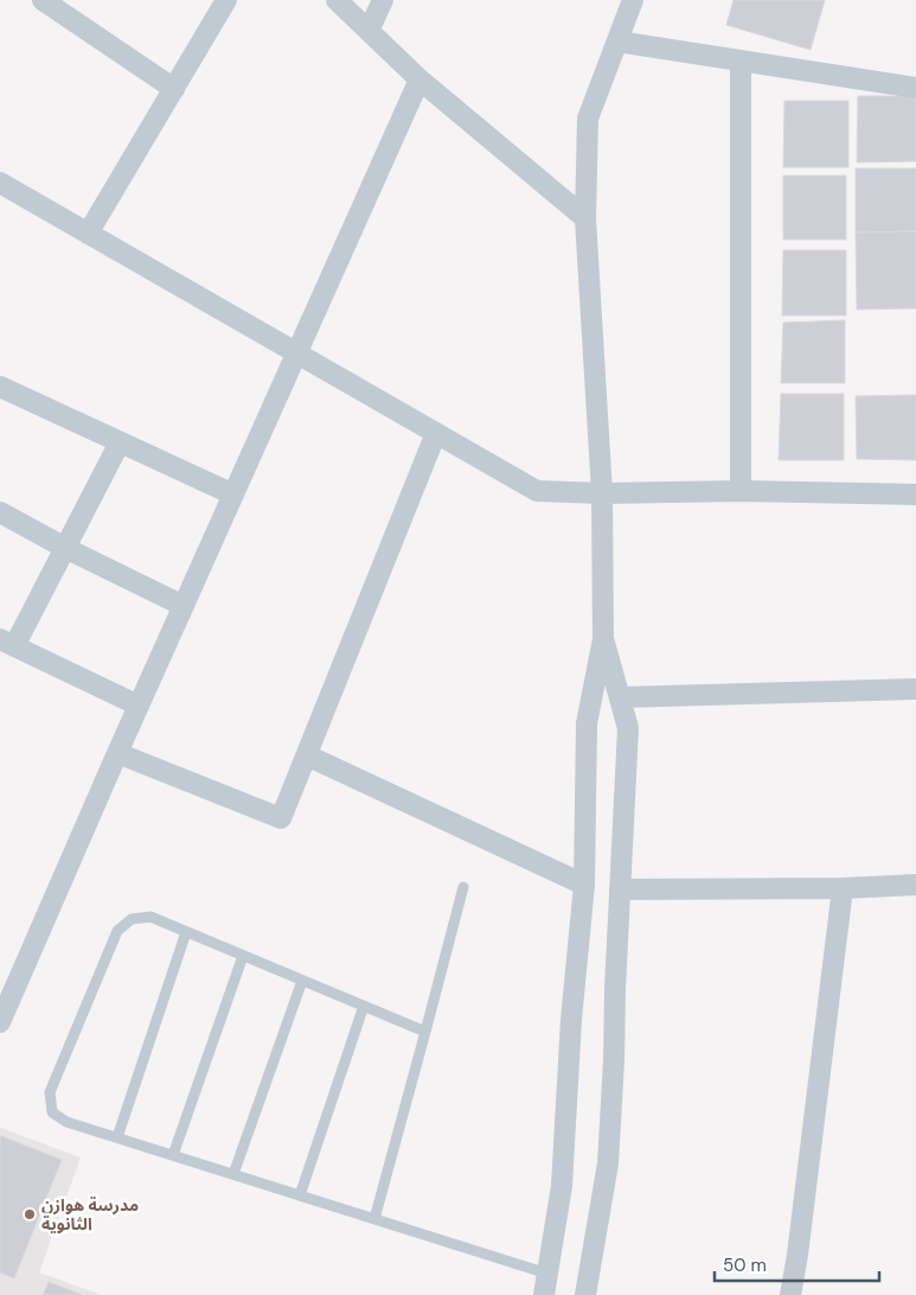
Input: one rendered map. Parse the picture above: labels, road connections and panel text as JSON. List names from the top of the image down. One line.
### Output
{"places":["مدرسة هوازن الثانوية"],"scale_bar":"50 m"}
